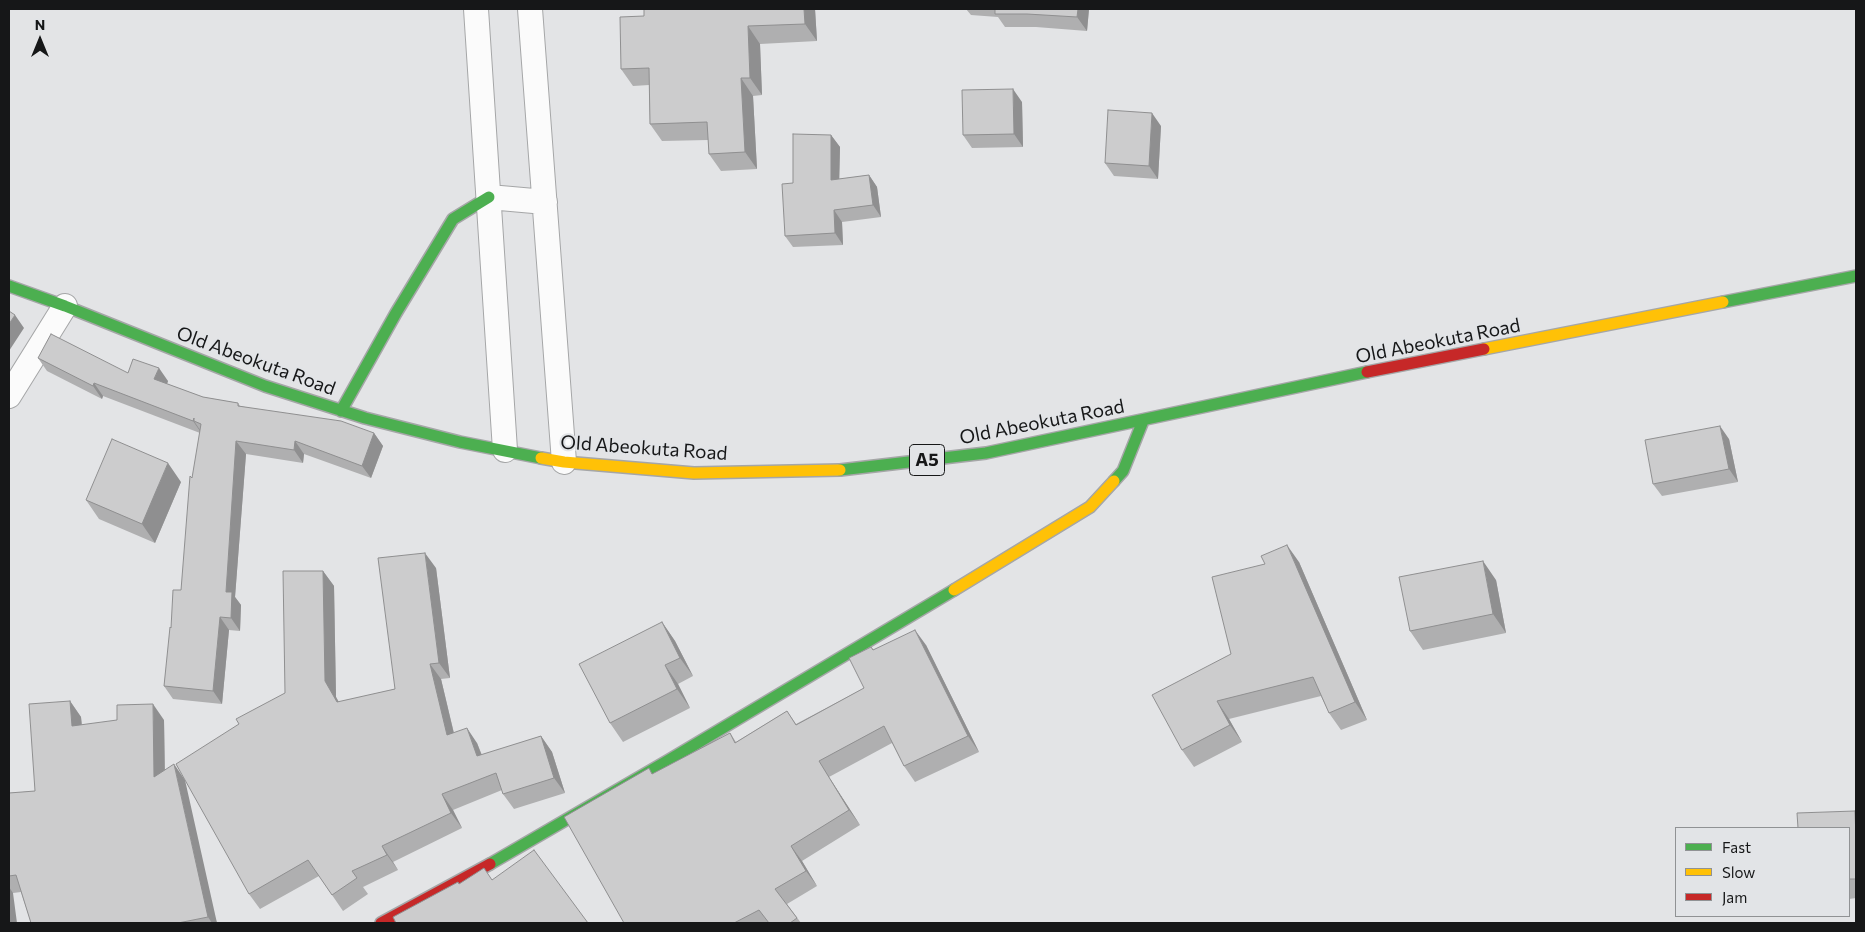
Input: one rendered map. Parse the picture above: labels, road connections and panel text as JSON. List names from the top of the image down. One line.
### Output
{"streets":{"main road":["Old Abeokuta Road","A5"]},"legend":["Fast","Slow","Jam"],"north":"top"}
